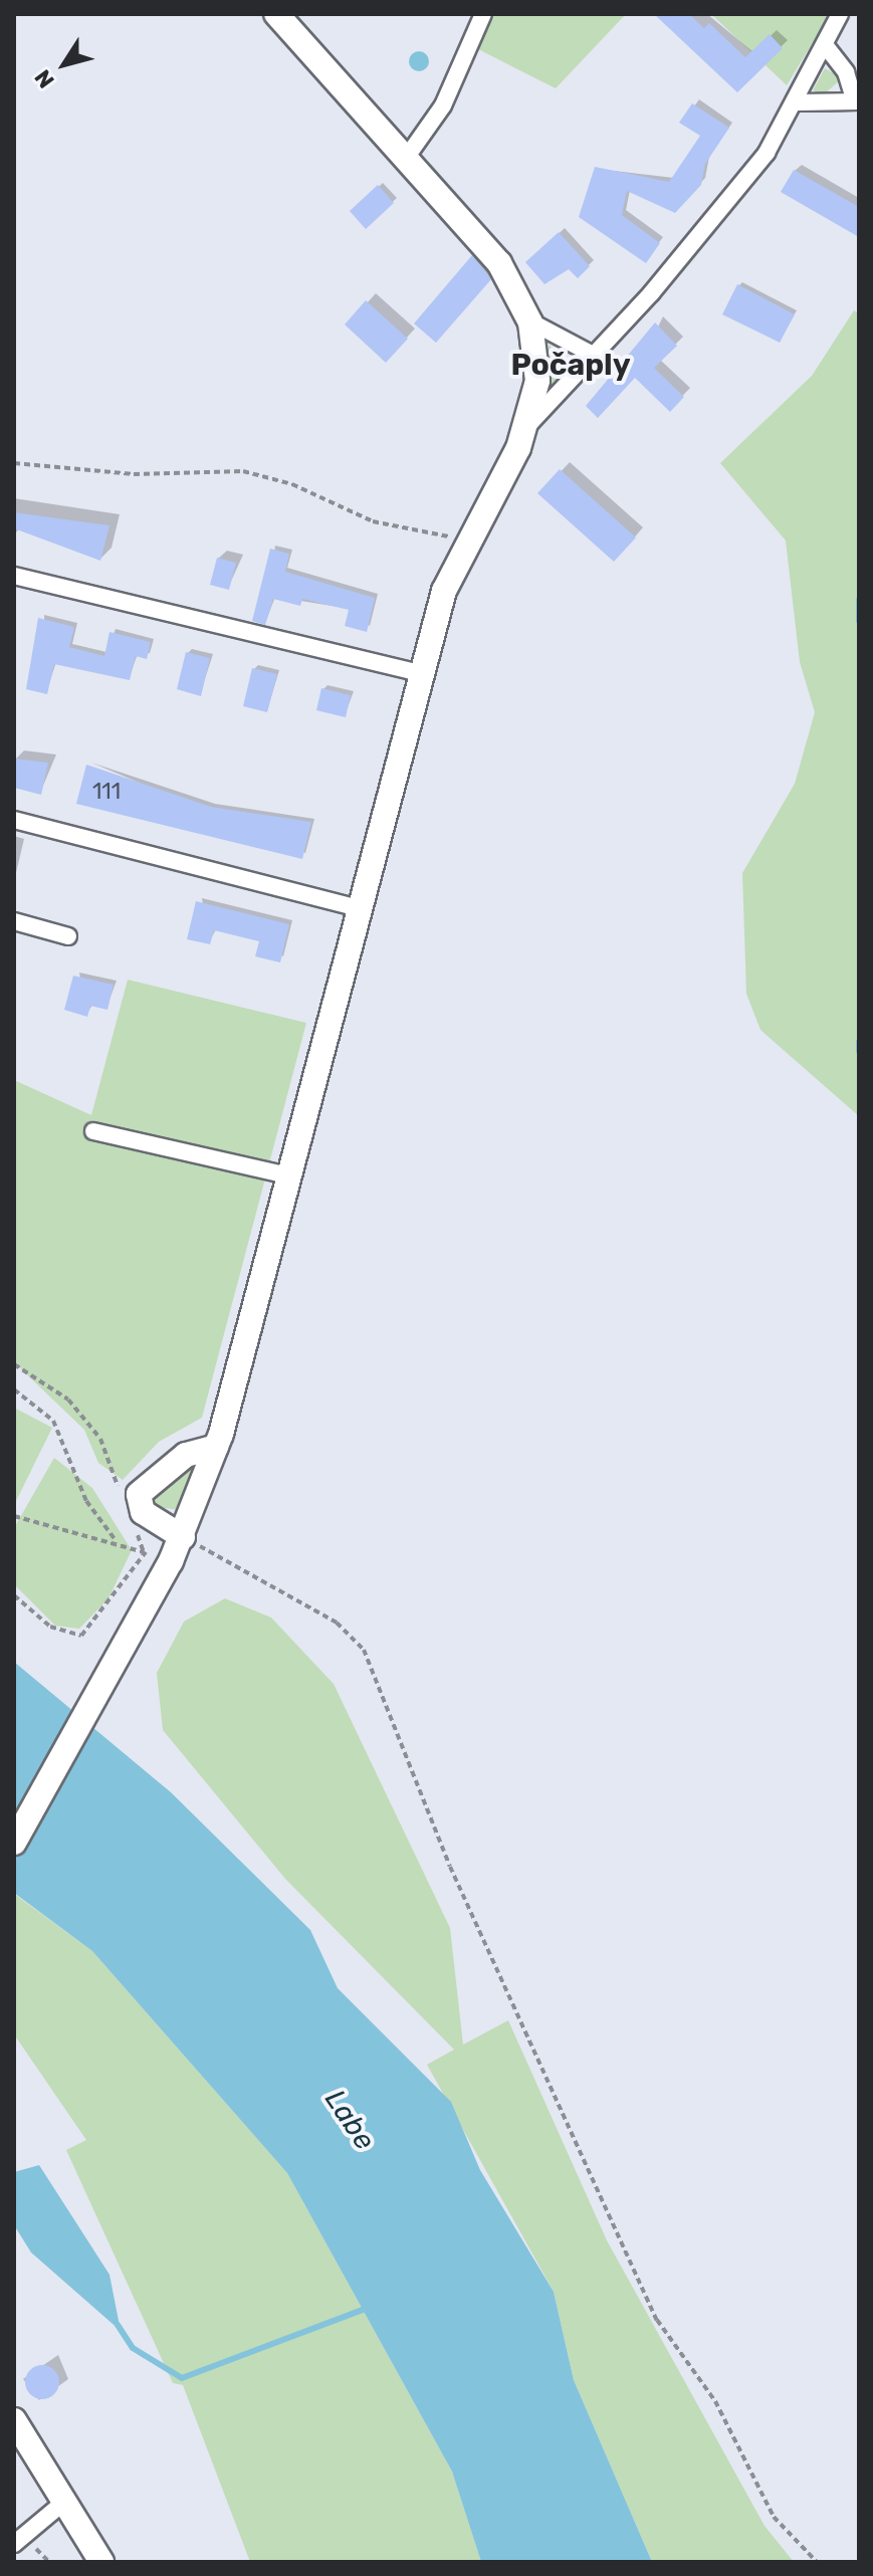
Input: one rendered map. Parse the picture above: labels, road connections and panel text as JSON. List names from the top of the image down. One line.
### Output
{"districts":["Počaply"],"water":["Labe"],"house_numbers":["111"],"north":"bottom left"}
